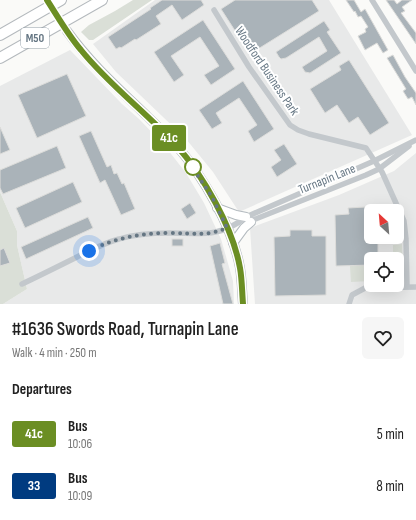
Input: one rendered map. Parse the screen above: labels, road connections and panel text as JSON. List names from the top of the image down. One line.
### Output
{"streets":{"highway":["M50"],"street":["Woodford Business Park","Turnapin Lane"]},"crossings":[["Woodford Business Park","Turnapin Lane"]],"lines":["bus line 41c"],"north":"top left","page":{"on_map":"41c","heading":[["#1636 Swords Road, Turnapin Lane","Walk · 4 min · 250 m"],"Departures"],"list":[{"mark":"41c","name":"Bus","note":"10:06","value":"5 min"},{"mark":"33","name":"Bus","note":"10:09","value":"8 min"}]}}
